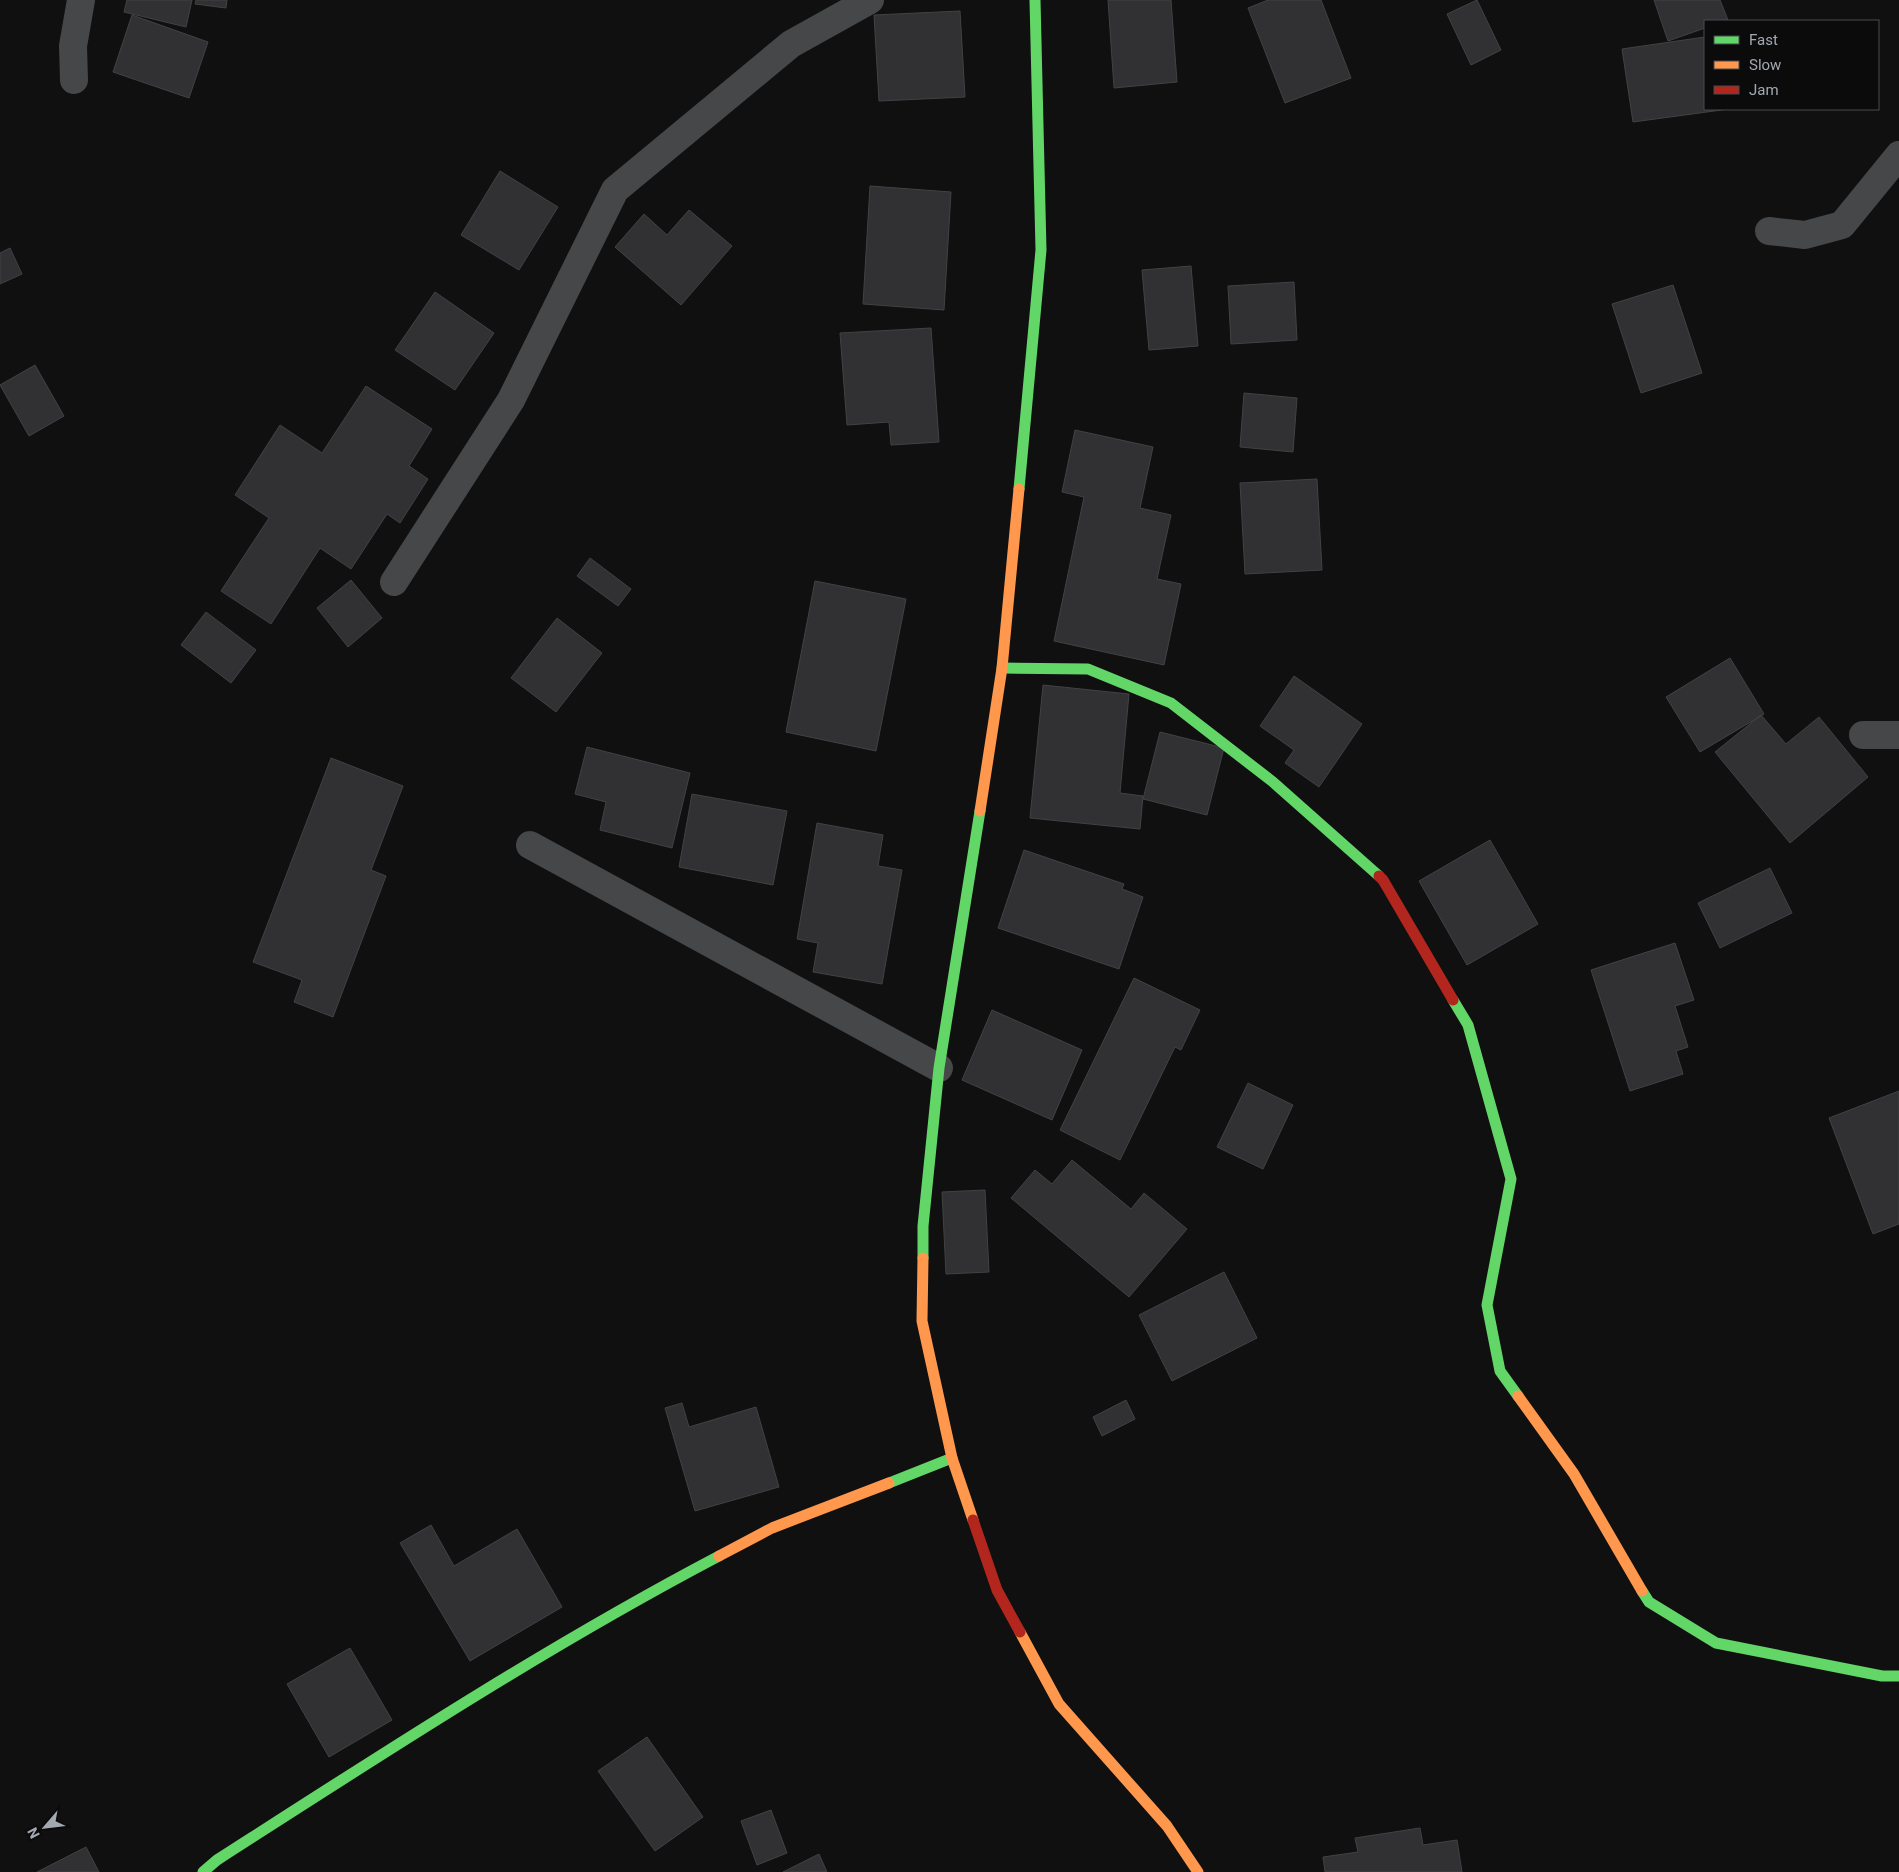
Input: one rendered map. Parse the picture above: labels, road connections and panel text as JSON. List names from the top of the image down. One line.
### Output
{"legend":["Fast","Slow","Jam"],"north":"bottom left"}
